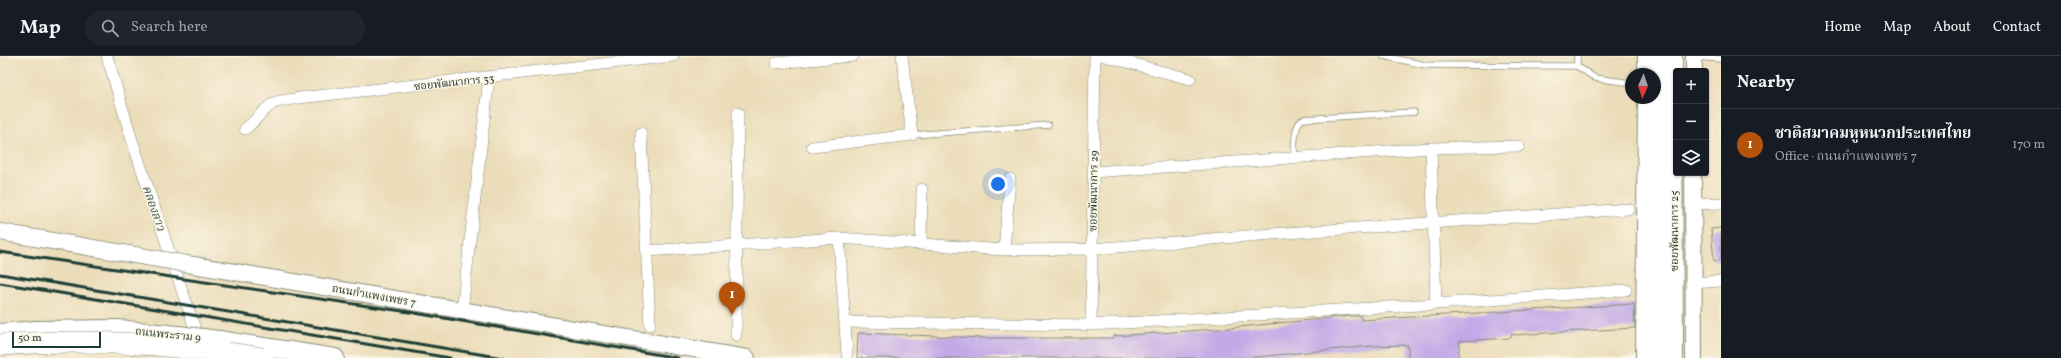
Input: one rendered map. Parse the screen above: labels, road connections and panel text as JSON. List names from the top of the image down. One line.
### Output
{"streets":{"main road":["ซอยพัฒนาการ 25","ถนนกำแพงเพชร 7","ถนนพระราม 9"],"street":["ซอยพัฒนาการ 33","ซอยพัฒนาการ 29"]},"water":["คลองลาว"],"scale_bar":"50 m","north":"bottom","page":{"header":"Map","search":"Search here","nav":["Home","Map","About","Contact"],"heading":"Nearby","map_buttons":["+","−"],"list":[{"mark":"1","name":"ชาติสมาคมหูหนวกประเทศไทย","note":"Office · ถนนกำแพงเพชร 7","value":"170 m"}],"pins":"1","scale":"50 m"}}
